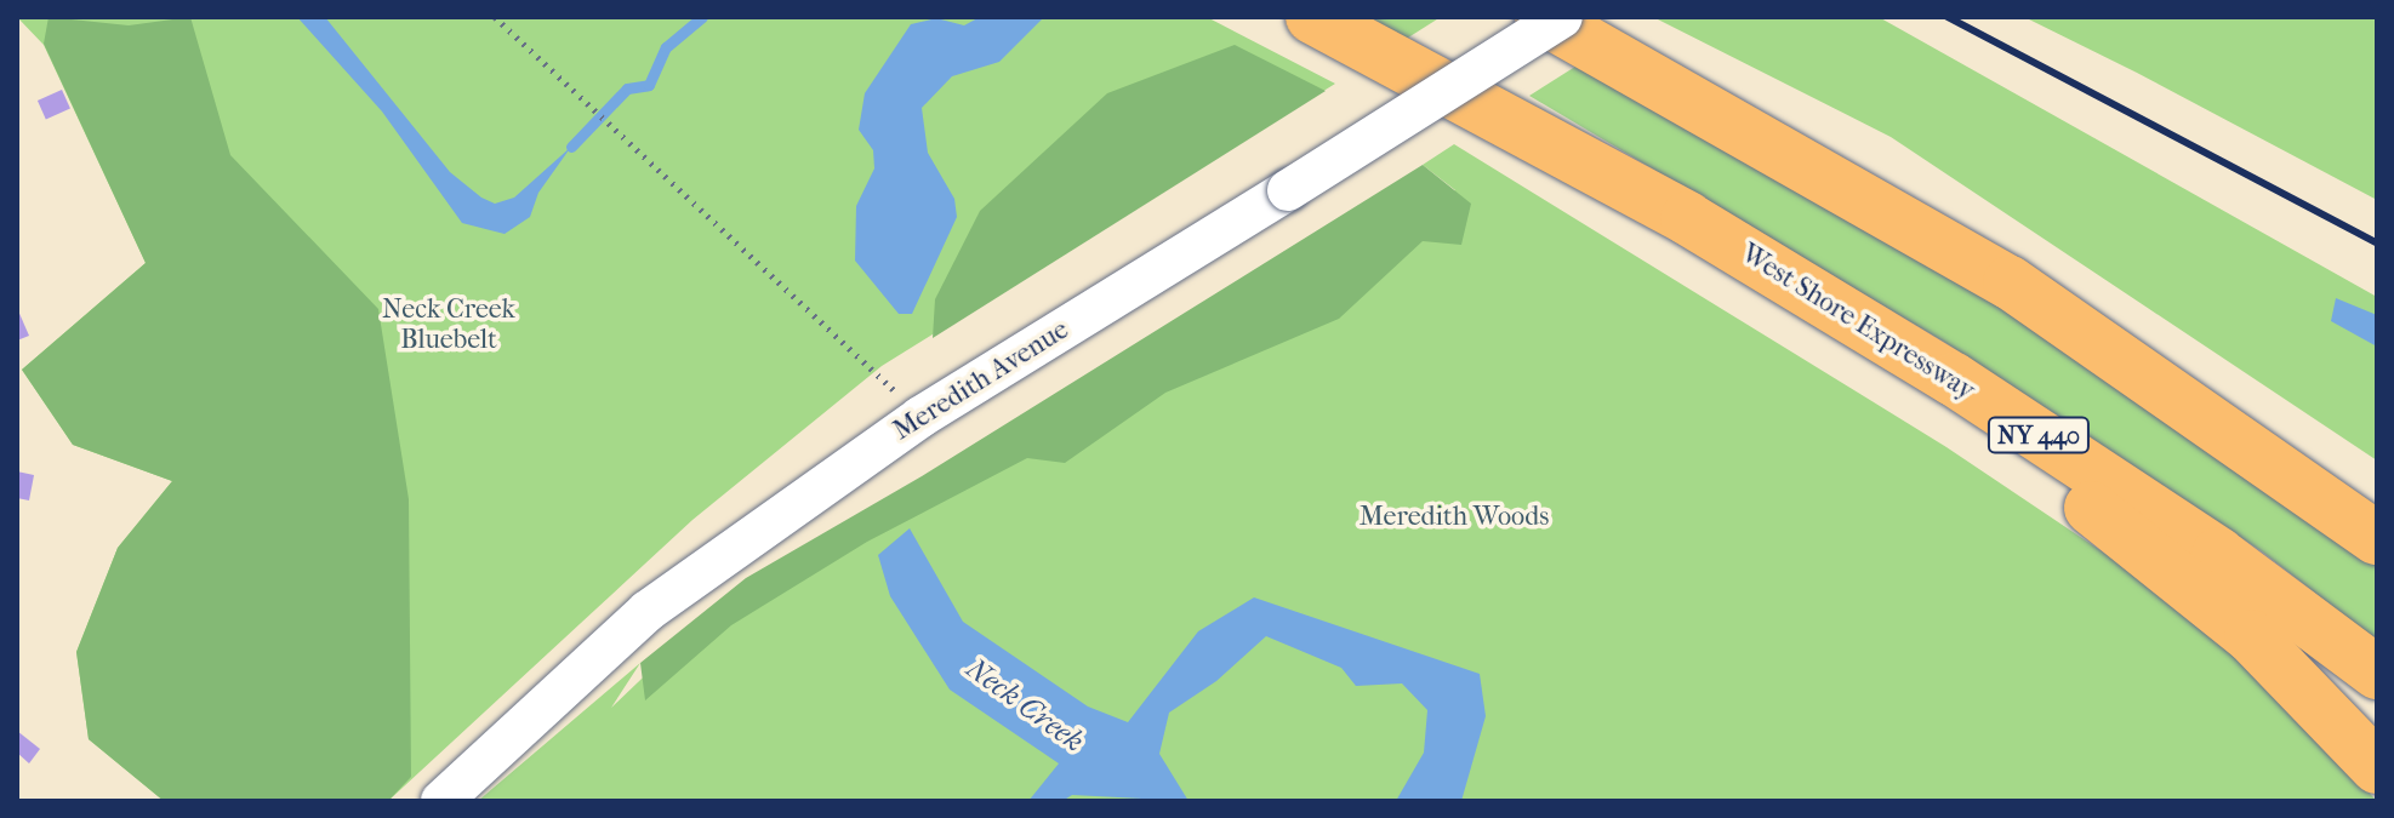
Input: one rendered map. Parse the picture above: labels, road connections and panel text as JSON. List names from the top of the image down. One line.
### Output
{"streets":{"highway":["West Shore Expressway","NY 440"],"street":["Meredith Avenue"]},"water":["Neck Creek"],"parks":["Neck Creek Bluebelt","Meredith Woods"]}
